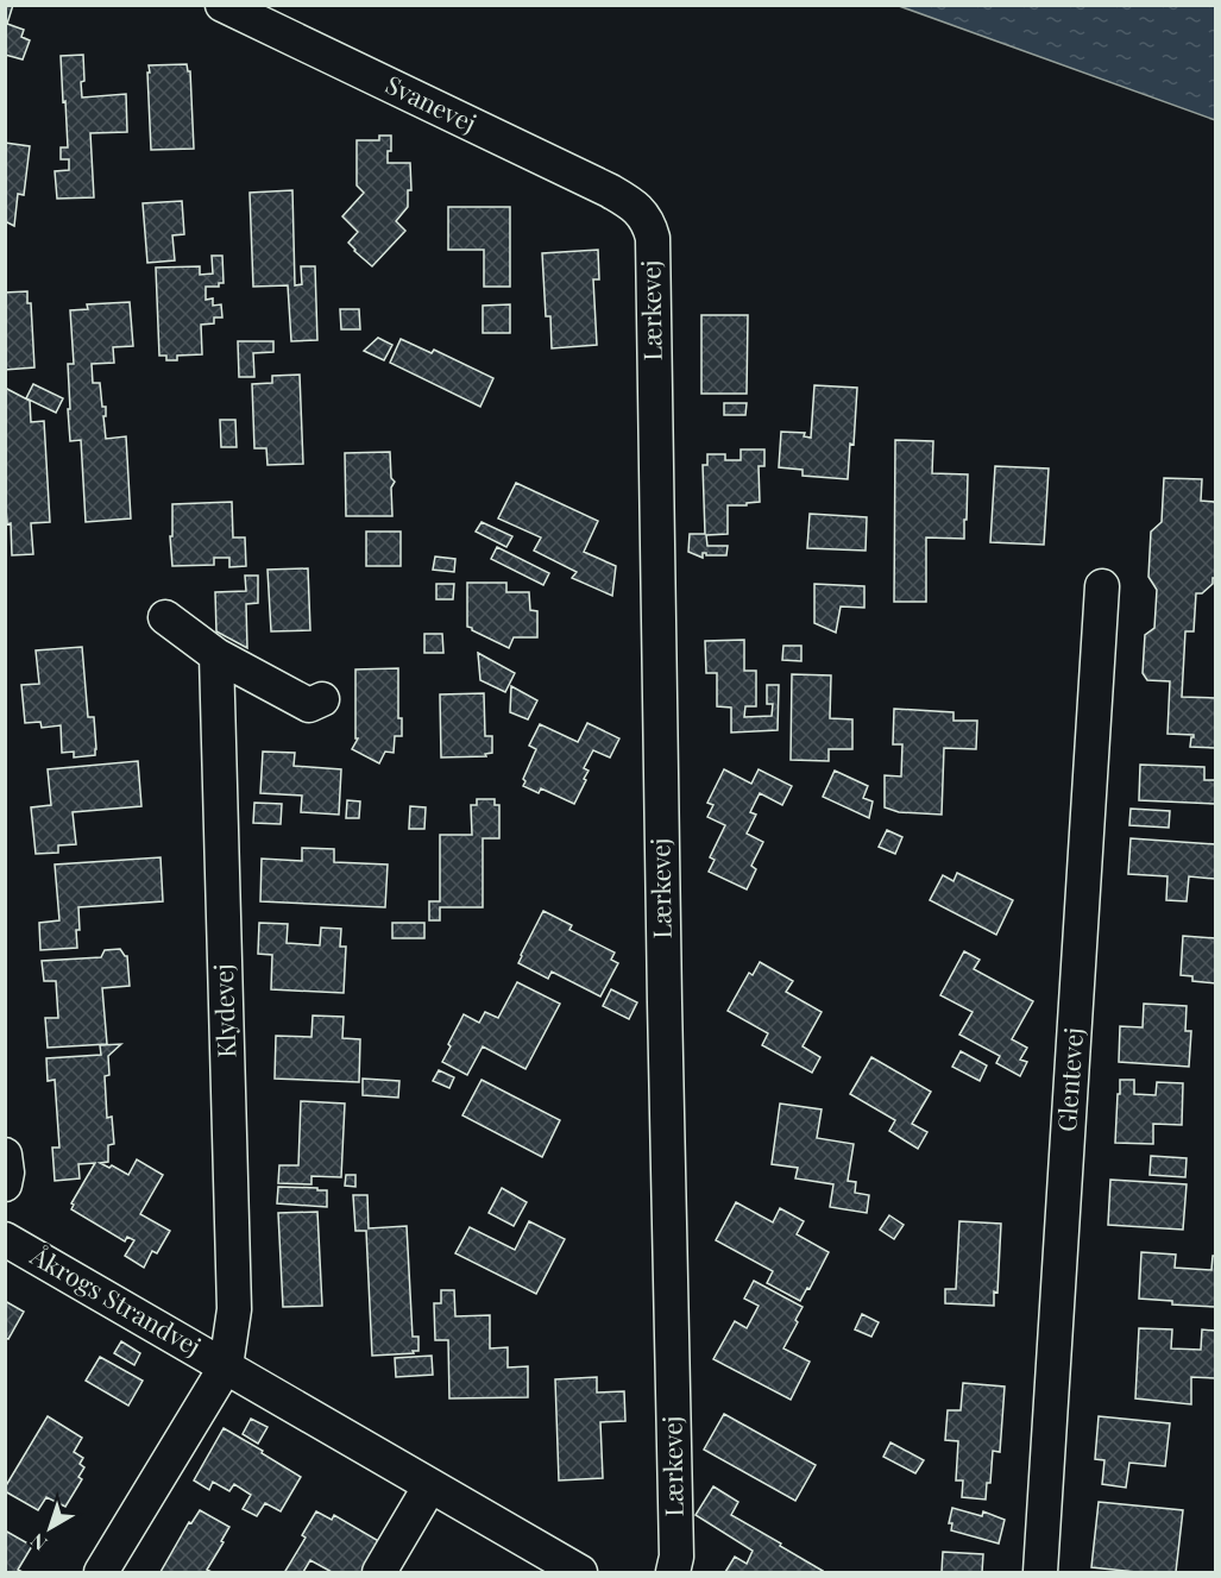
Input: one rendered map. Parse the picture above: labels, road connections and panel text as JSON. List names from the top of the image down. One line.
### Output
{"streets":{"street":["Svanevej","Lærkevej","Klydevej","Glentevej","Åkrogs Strandvej"]},"crossings":[["Svanevej","Lærkevej"],["Klydevej","Åkrogs Strandvej"]],"north":"bottom left"}
